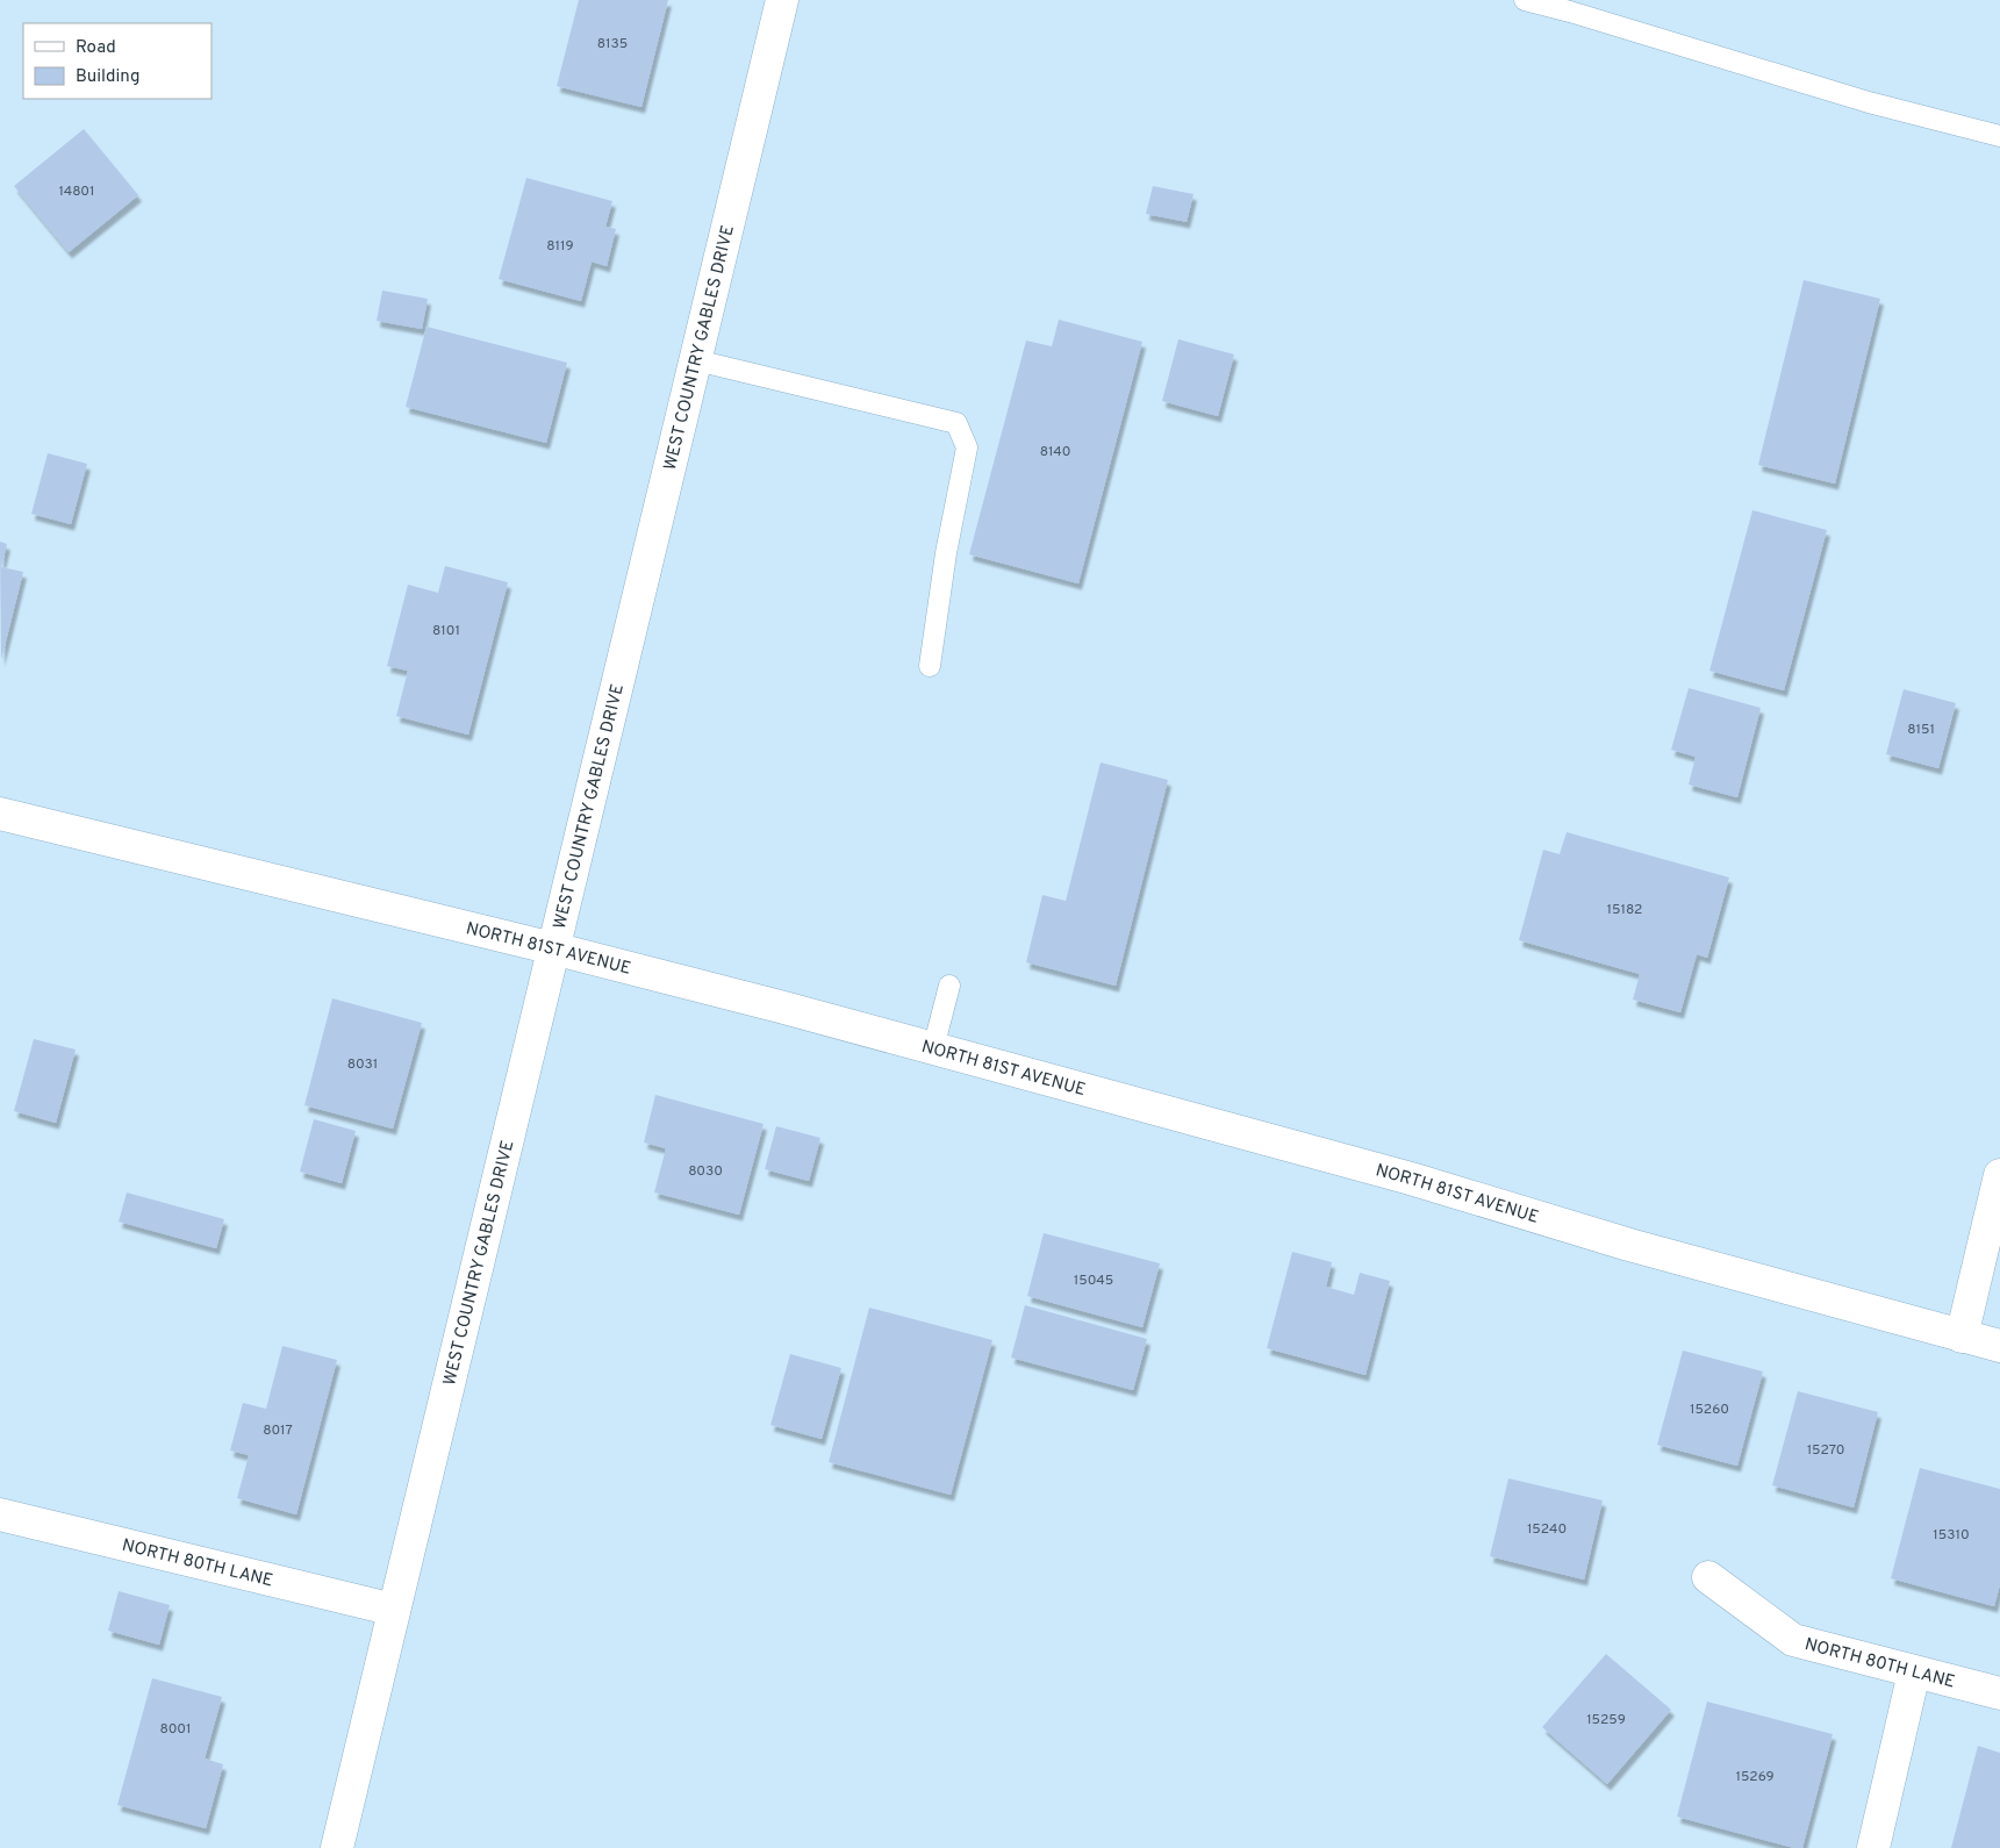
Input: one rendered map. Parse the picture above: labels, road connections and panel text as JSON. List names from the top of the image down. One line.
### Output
{"streets":{"street":["WEST COUNTRY GABLES DRIVE","NORTH 81ST AVENUE","NORTH 80TH LANE"]},"crossings":[["WEST COUNTRY GABLES DRIVE","NORTH 81ST AVENUE"],["WEST COUNTRY GABLES DRIVE","NORTH 80TH LANE"]],"house_numbers":["8135","14801","8119","8140","8101","8151","15182","8031","8030","15045","15260","8017","15270","15240","15310","15259","8001","15269"],"legend":["Road","Building"]}
